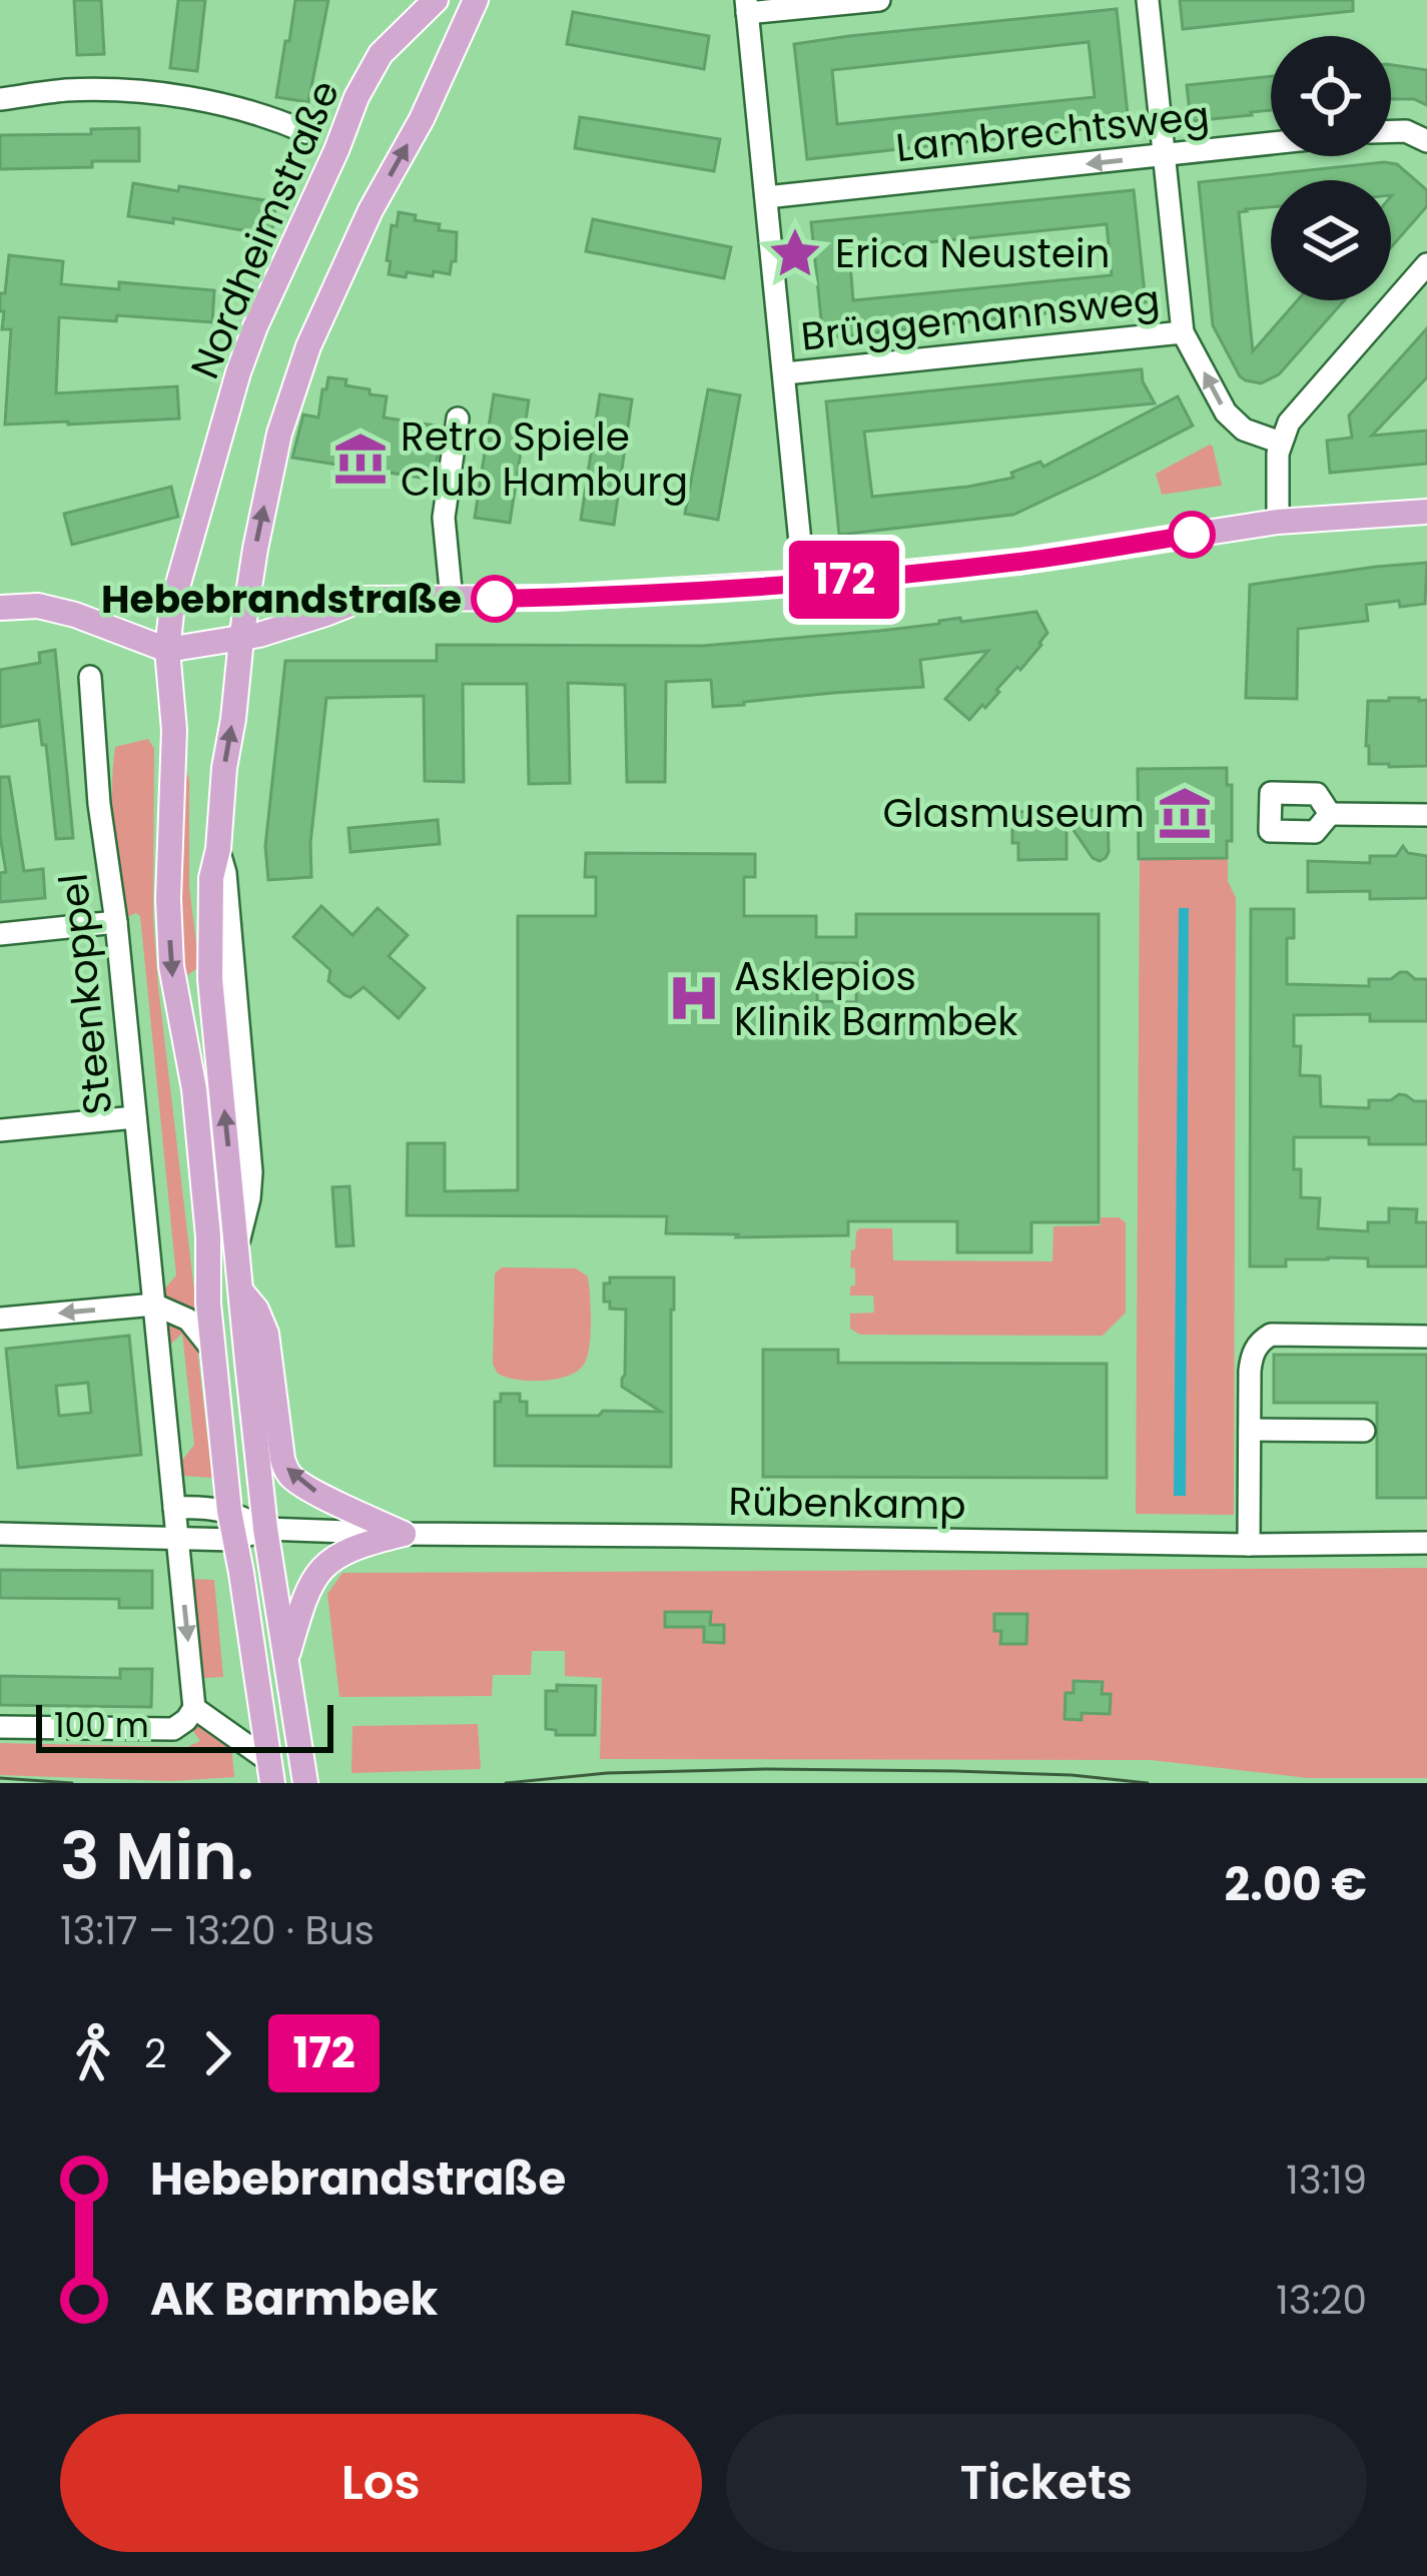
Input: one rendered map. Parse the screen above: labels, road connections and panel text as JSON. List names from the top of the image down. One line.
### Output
{"streets":{"main road":["Nordheimstraße"],"street":["Lambrechtsweg","Brüggemannsweg","Steenkoppel","Rübenkamp"]},"crossings":[["Steenkoppel","Rübenkamp"]],"one_way":["Lambrechtsweg"],"places":{"place":["Erica Neustein"],"museum":["Retro Spiele Club Hamburg","Glasmuseum"],"other":["Hebebrandstraße"],"hospital":["Asklepios Klinik Barmbek"]},"lines":["bus line 172"],"scale_bar":"100 m","page":{"on_map":"172","scale":"100 m","heading":["3 Min.","13:17 – 13:20 · Bus","2.00 €"],"legs":["2","172"],"list":[{"name":"Hebebrandstraße","value":"13:19"},{"name":"AK Barmbek","value":"13:20"}],"buttons":["Los","Tickets"]}}
